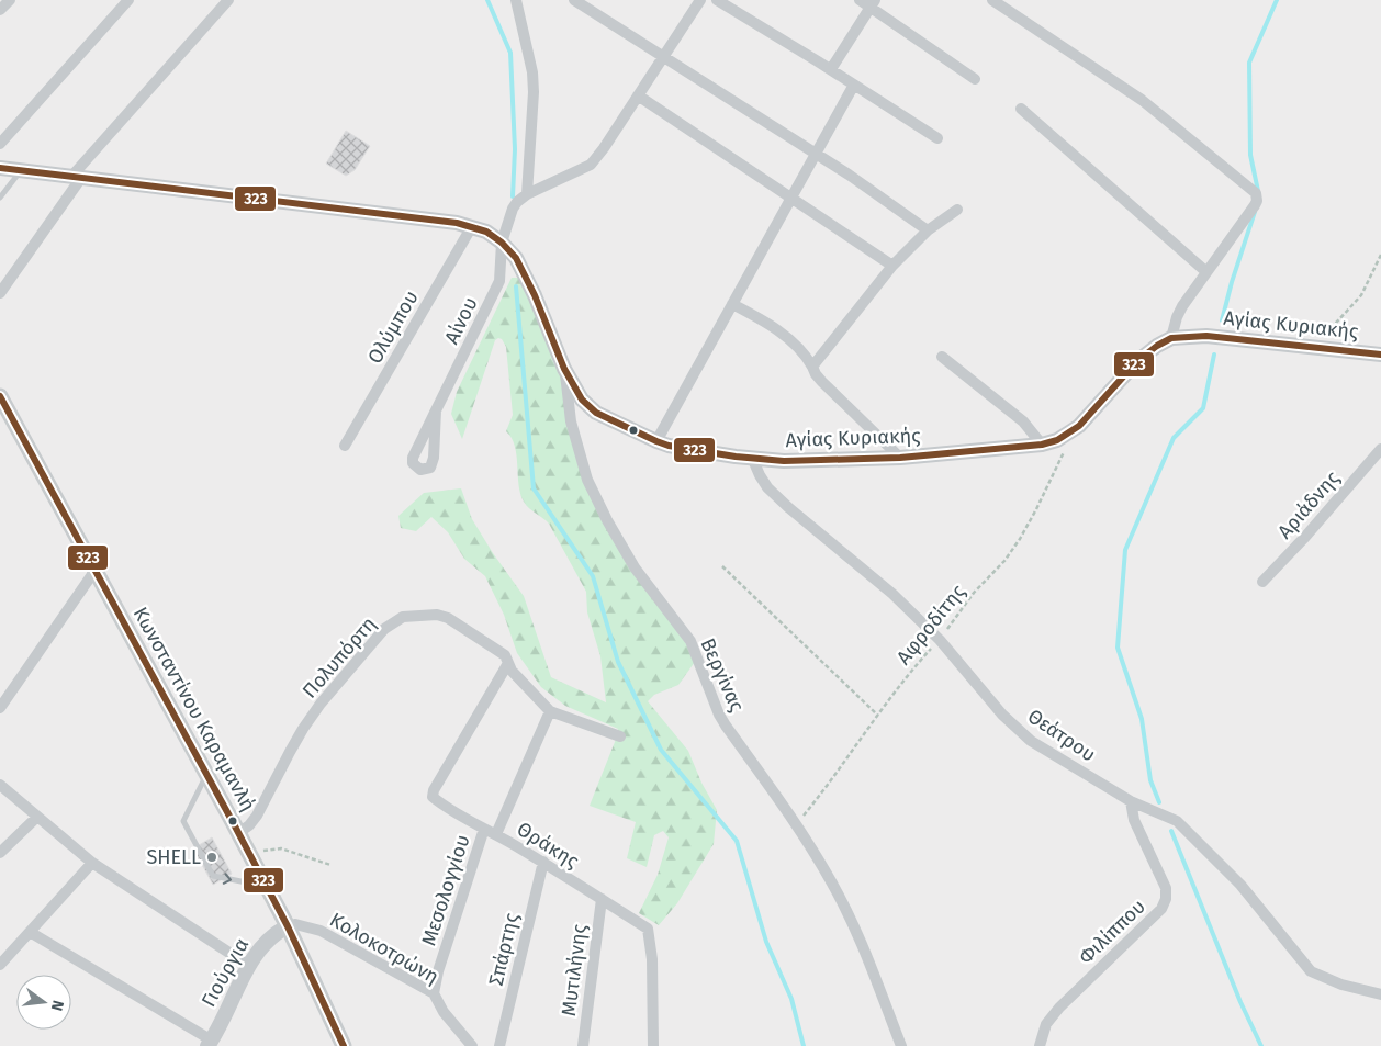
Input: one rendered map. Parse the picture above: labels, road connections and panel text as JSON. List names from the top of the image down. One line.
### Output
{"streets":{"main road":["Κωνσταντίνου Καραμανλή"],"street":["Αίνου","Αγίας Κυριακής","Ολύμπου","Αριάδνης","Πολυπόρτη","Βεργίνας","Θεάτρου","Θράκης","Μεσολογγίου","Φιλίππου","Κολοκοτρώνη","Σπάρτης","Μυτιλήνης","Γιούργια"],"path":["Αφροδίτης"]},"crossings":[["Αίνου","Αγίας Κυριακής"],["Αγίας Κυριακής","Ολύμπου"],["Αγίας Κυριακής","Αφροδίτης"],["Αγίας Κυριακής","Βεργίνας"],["Αγίας Κυριακής","Θεάτρου"],["Αφροδίτης","Βεργίνας"],["Αφροδίτης","Θεάτρου"],["Πολυπόρτη","Κωνσταντίνου Καραμανλή"],["Πολυπόρτη","Θράκης"],["Κωνσταντίνου Καραμανλή","Κολοκοτρώνη"],["Κωνσταντίνου Καραμανλή","Γιούργια"],["Θεάτρου","Φιλίππου"],["Θράκης","Μεσολογγίου"],["Θράκης","Σπάρτης"],["Θράκης","Μυτιλήνης"],["Μεσολογγίου","Κολοκοτρώνη"],["Κολοκοτρώνη","Γιούργια"]],"places":["SHELL"],"lines":["transit line 323"],"north":"right"}
